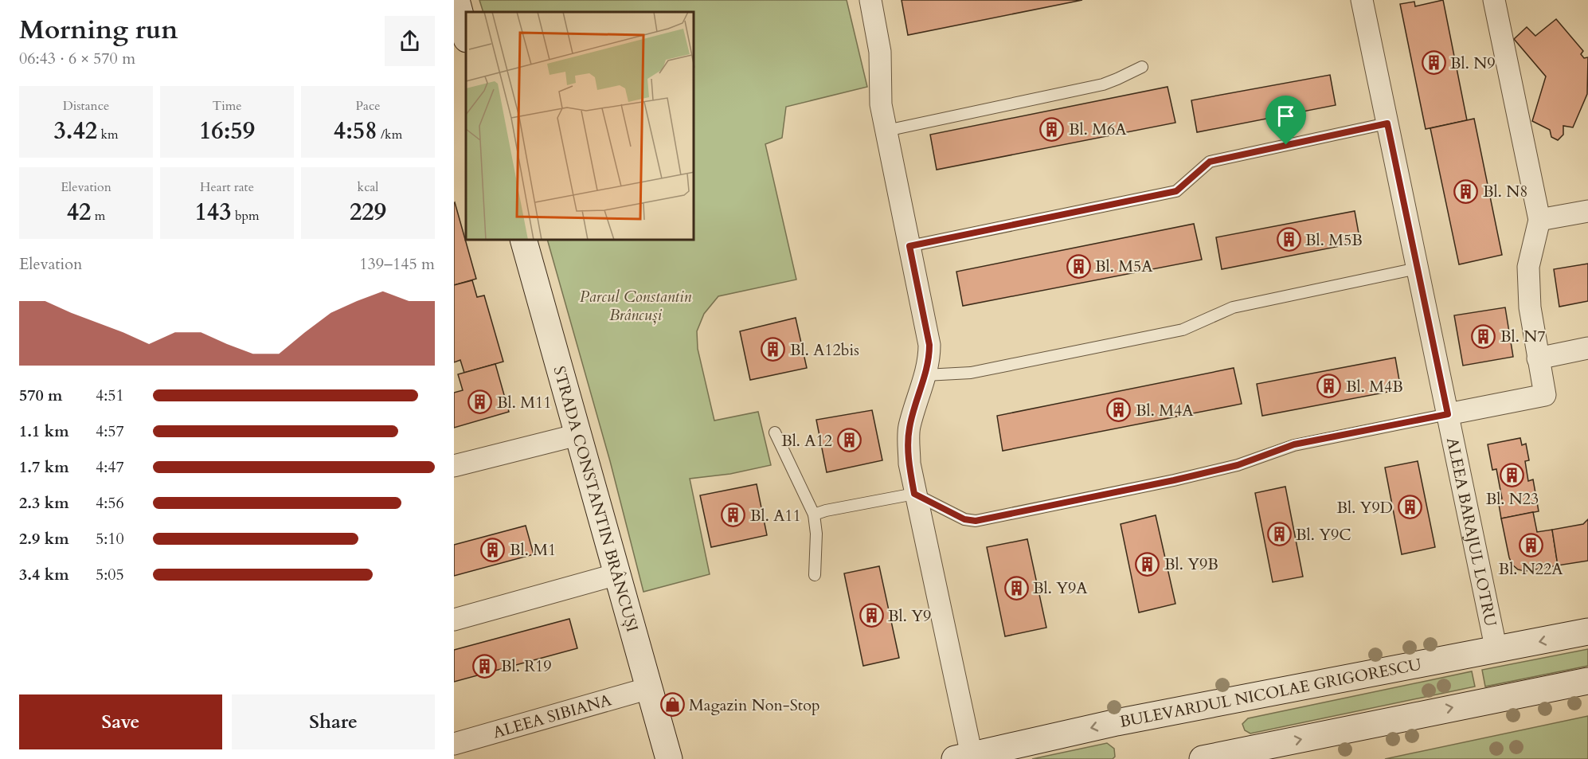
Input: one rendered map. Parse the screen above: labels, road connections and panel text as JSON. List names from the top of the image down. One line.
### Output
{"streets":{"main road":["STRADA CONSTANTIN BRÂNCUȘI","BULEVARDUL NICOLAE GRIGORESCU"],"street":["ALEEA BARAJUL LOTRU","ALEEA SIBIANA"]},"crossings":[["STRADA CONSTANTIN BRÂNCUȘI","ALEEA SIBIANA"],["ALEEA BARAJUL LOTRU","BULEVARDUL NICOLAE GRIGORESCU"]],"parks":["Parcul Constantin Brâncuși"],"places":{"building":["Bl. N9","Bl. M6A","Bl. N8","Bl. M5B","Bl. M5A","Bl. N7","Bl. A12bis","Bl. M4B","Bl. M11","Bl. M4A","Bl. A12","Bl. N23","Bl. Y9D","Bl. A11","Bl. Y9C","Bl. N22A","Bl. M1","Bl. Y9B","Bl. Y9A","Bl. Y9","Bl. R19"],"shop":["Magazin Non-Stop"]},"page":{"heading":["Morning run","06:43 · 6 × 570 m"],"stats":[["Distance","3.42 km"],["Time","16:59"],["Pace","4:58 /km"],["Elevation","42 m"],["Heart rate","143 bpm"],["kcal","229"]],"chart":["Elevation","139–145 m"],"list":[{"name":"570 m","note":"4:51"},{"name":"1.1 km","note":"4:57"},{"name":"1.7 km","note":"4:47"},{"name":"2.3 km","note":"4:56"},{"name":"2.9 km","note":"5:10"},{"name":"3.4 km","note":"5:05"}],"buttons":["Save","Share"]}}
